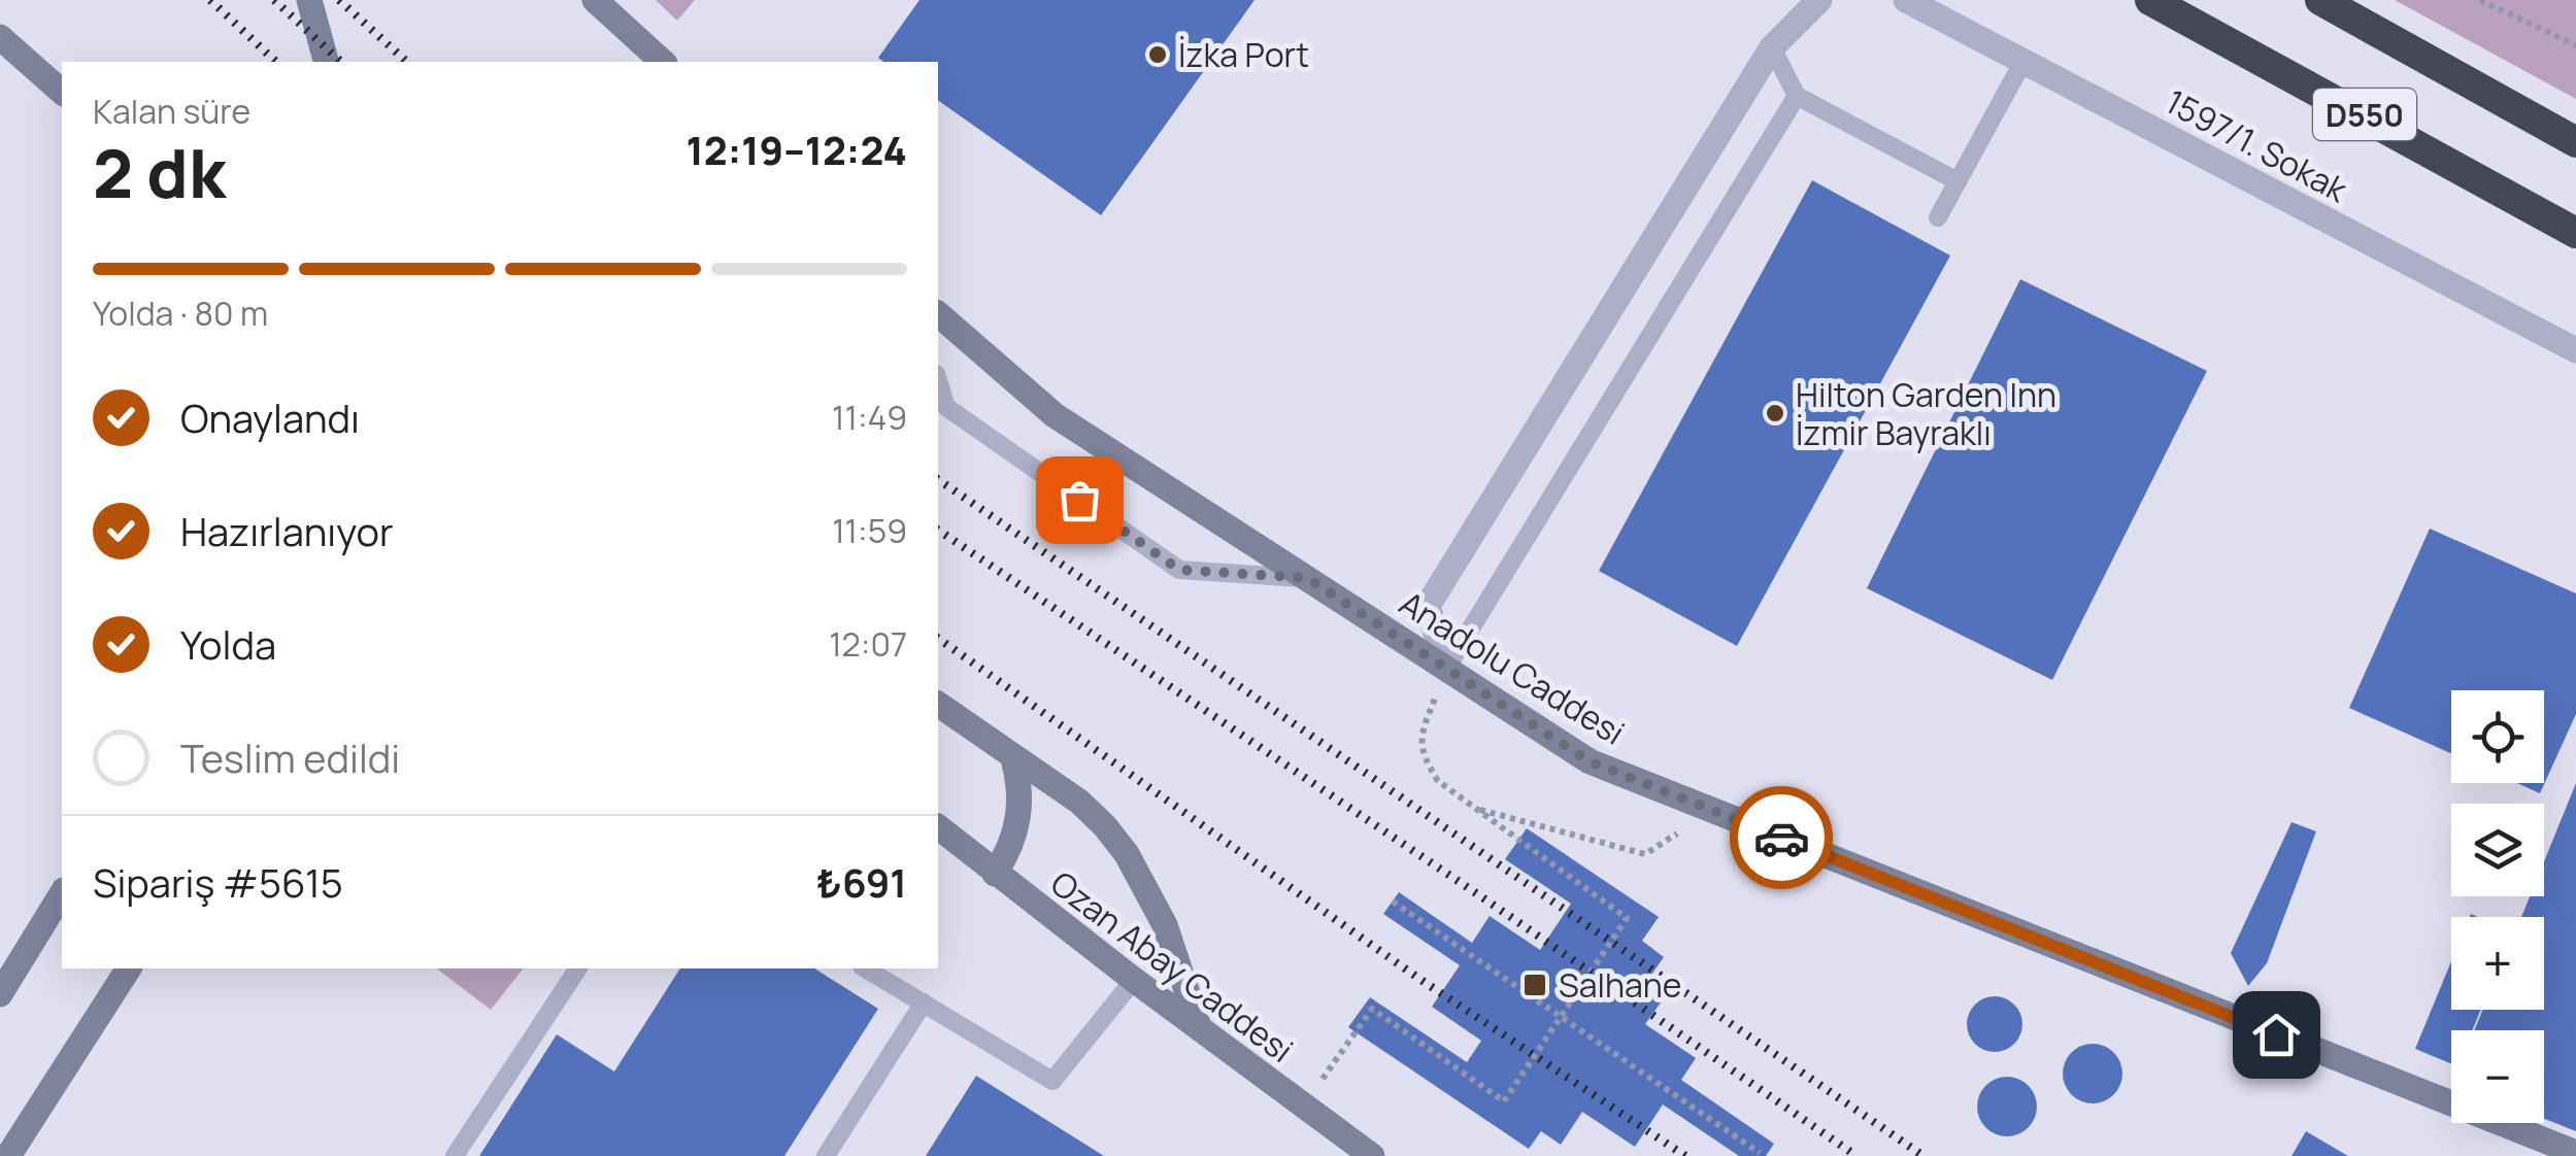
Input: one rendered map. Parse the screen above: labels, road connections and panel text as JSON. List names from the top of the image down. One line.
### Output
{"streets":{"highway":["D550"],"main road":["Anadolu Caddesi","Ozan Abay Caddesi"],"street":["1597/1. Sokak"]},"places":{"other":["İzka Port","Hilton Garden Inn İzmir Bayraklı"],"transit":["Salhane"]},"page":{"heading":["2 dk","Kalan süre","12:19–12:24"],"panel":["Sipariş #5615","₺691"],"bar":"Yolda · 80 m","list":[["Onaylandı","11:49"],["Hazırlanıyor","11:59"],["Yolda","12:07"],"Teslim edildi"],"map_buttons":["+","−"]}}
